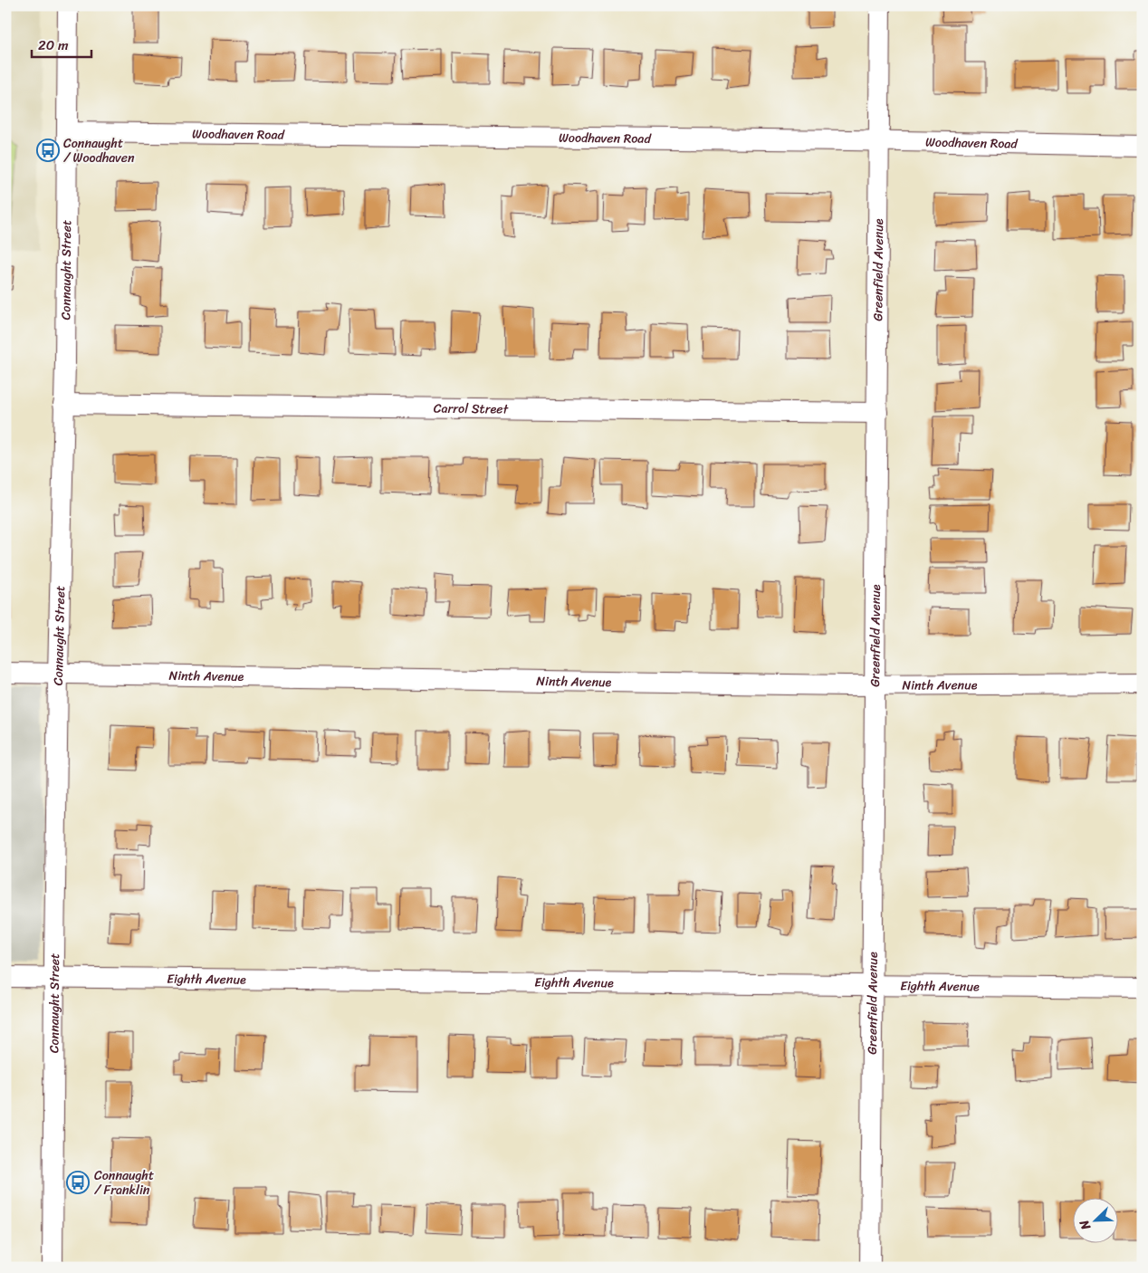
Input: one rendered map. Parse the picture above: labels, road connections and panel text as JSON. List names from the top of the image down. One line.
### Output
{"streets":{"street":["Woodhaven Road","Connaught Street","Greenfield Avenue","Carrol Street","Ninth Avenue","Eighth Avenue"]},"crossings":[["Woodhaven Road","Connaught Street"],["Woodhaven Road","Greenfield Avenue"],["Connaught Street","Carrol Street"],["Connaught Street","Ninth Avenue"],["Connaught Street","Eighth Avenue"],["Greenfield Avenue","Carrol Street"],["Greenfield Avenue","Ninth Avenue"],["Greenfield Avenue","Eighth Avenue"]],"places":{"bus stop":["Connaught / Woodhaven","Connaught / Franklin"]},"scale_bar":"20 m","north":"bottom left"}
